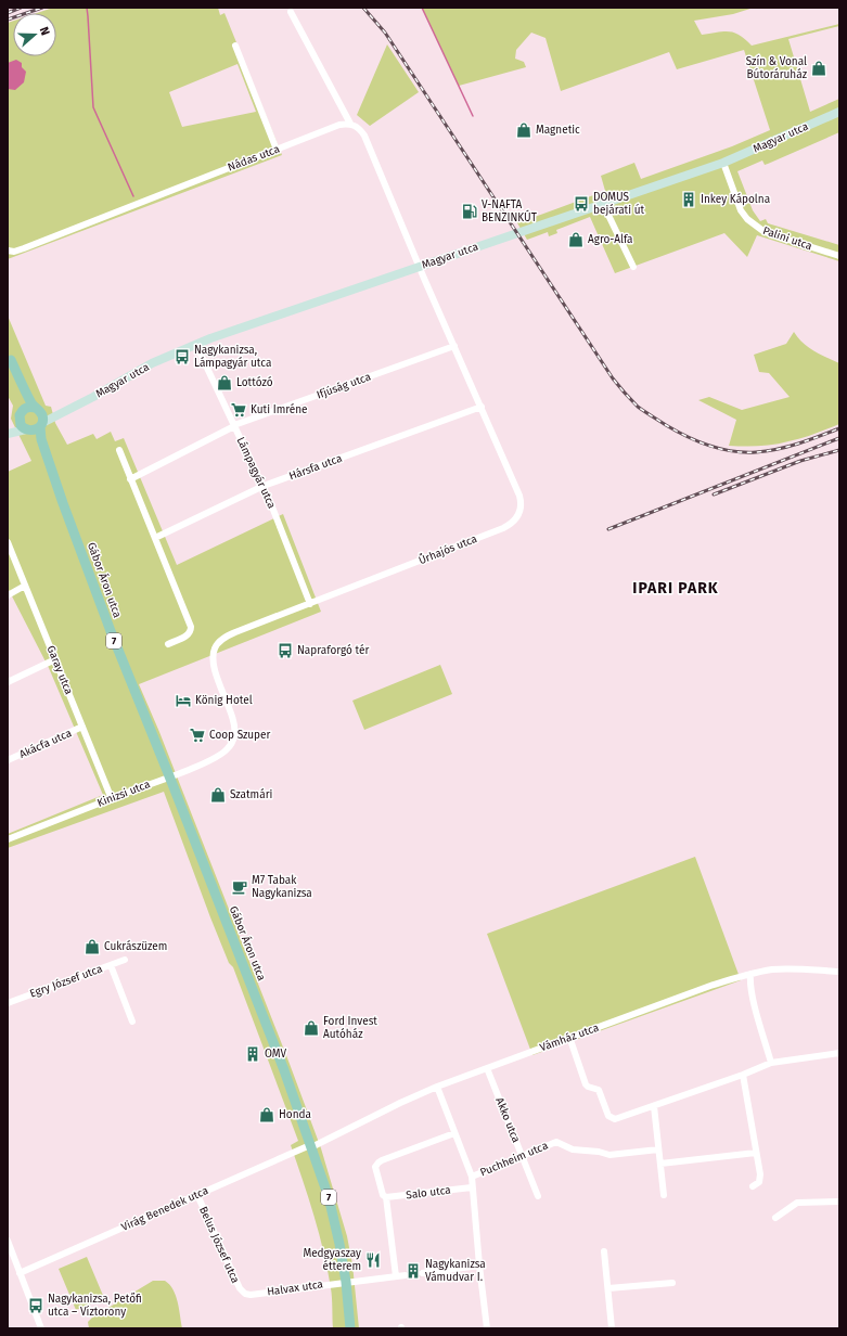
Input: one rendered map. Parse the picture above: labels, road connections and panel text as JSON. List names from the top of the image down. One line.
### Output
{"streets":{"main road":["Magyar utca","Gábor Áron utca","7"],"street":["Nádas utca","Palini utca","Ifjúság utca","Hársfa utca","Lámpagyár utca","Űrhajós utca","Garay utca","Akácfa utca","Kinizsi utca","Egry József utca","Vámház utca","Akko utca","Puchheim utca","Salo utca","Virág Benedek utca","Belus József utca","Halvax utca"]},"crossings":[["Magyar utca","Palini utca"],["Magyar utca","Lámpagyár utca"],["Magyar utca","Űrhajós utca"],["Magyar utca","Gábor Áron utca"],["Magyar utca","7"],["Ifjúság utca","Lámpagyár utca"],["Ifjúság utca","Űrhajós utca"],["Hársfa utca","Lámpagyár utca"],["Hársfa utca","Űrhajós utca"],["Lámpagyár utca","Űrhajós utca"],["Űrhajós utca","Kinizsi utca"],["Gábor Áron utca","7"],["Gábor Áron utca","Kinizsi utca"],["Gábor Áron utca","Vámház utca"],["Gábor Áron utca","Virág Benedek utca"],["Gábor Áron utca","Halvax utca"],["Garay utca","Akácfa utca"],["Garay utca","Kinizsi utca"],["Vámház utca","Akko utca"],["Vámház utca","Virág Benedek utca"],["Akko utca","Puchheim utca"],["Virág Benedek utca","Belus József utca"],["Belus József utca","Halvax utca"]],"districts":["IPARI PARK"],"places":{"shop":["Szín & Vonal Bútoráruház","Magnetic","Agro-Alfa","Lottózó","Szatmári","Cukrászüzem","Ford Invest Autóház","Honda"],"building":["Inkey Kápolna","OMV","Nagykanizsa Vámudvar I."],"bus stop":["DOMUS bejárati út","Nagykanizsa, Lámpagyár utca","Napraforgó tér","Nagykanizsa, Petőfi utca – Víztorony"],"fuel station":["V-NAFTA BENZINKÚT"],"supermarket":["Kuti Imréne","Coop Szuper"],"hotel":["König Hotel"],"cafe":["M7 Tabak Nagykanizsa"],"restaurant":["Medgyaszay étterem"]},"north":"right"}
